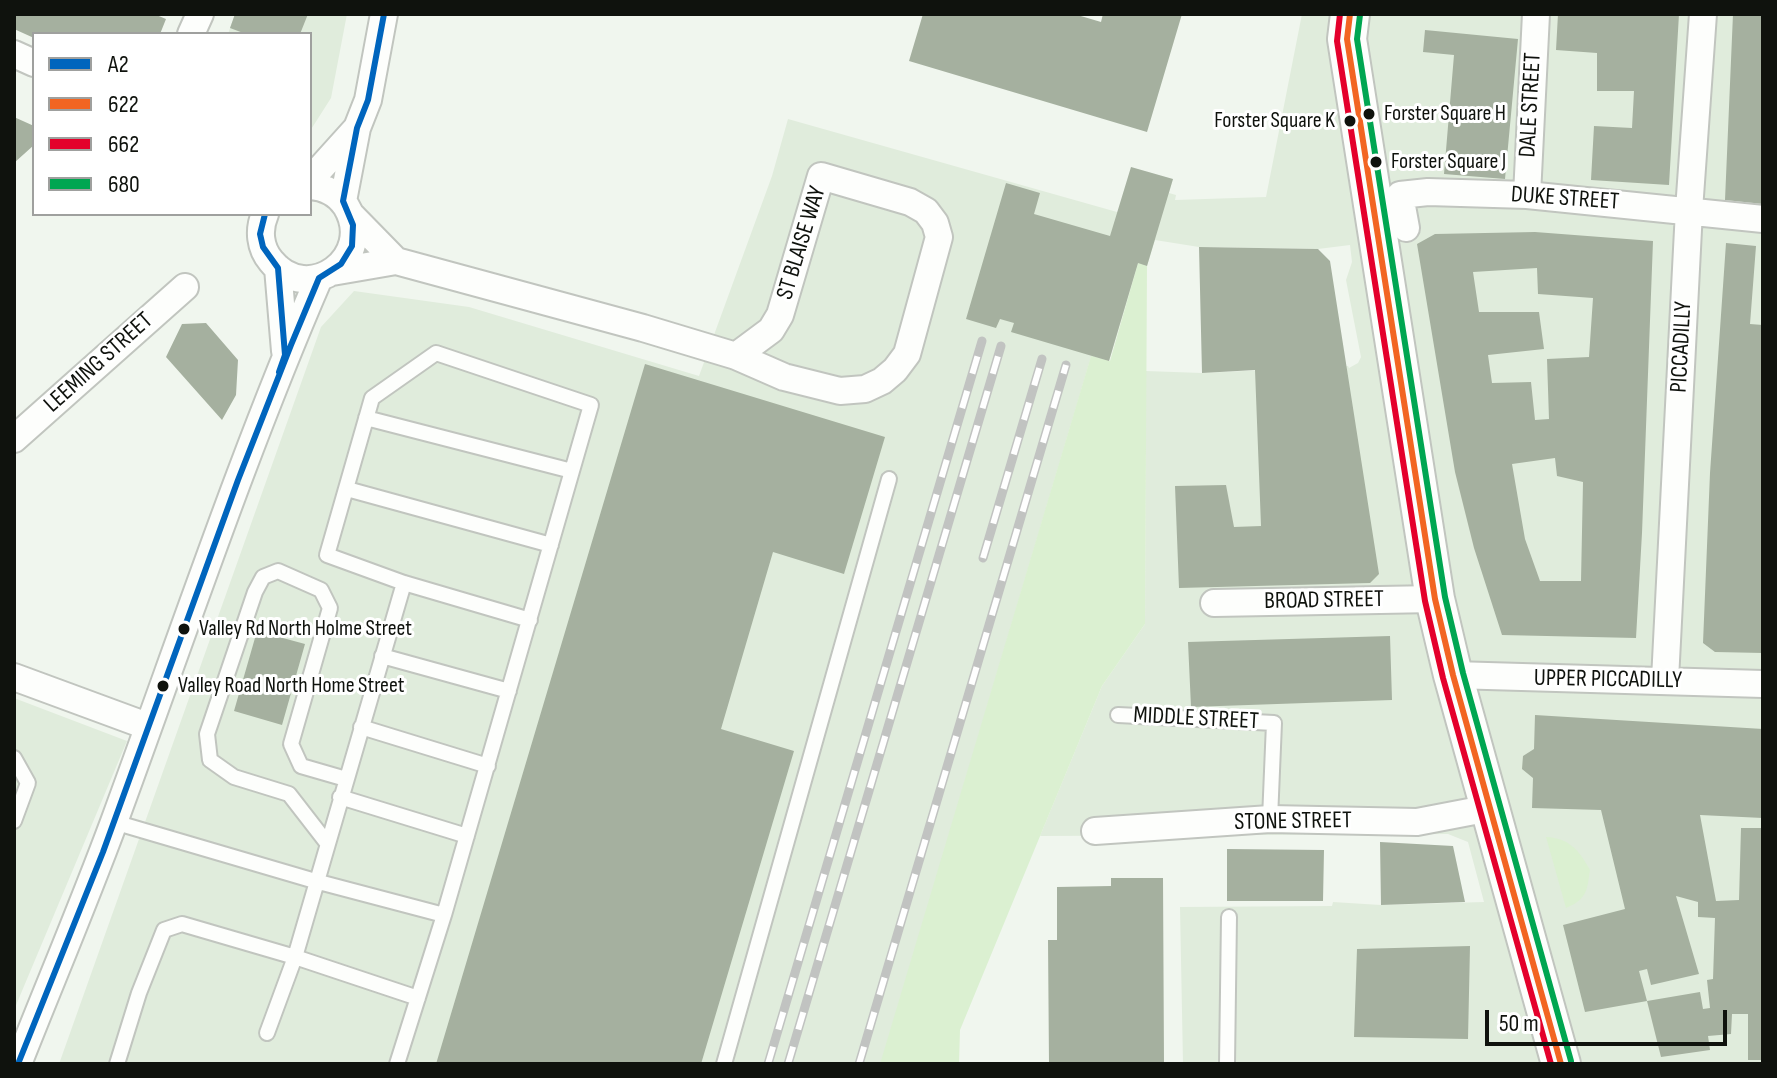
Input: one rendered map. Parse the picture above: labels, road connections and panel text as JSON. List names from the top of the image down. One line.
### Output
{"streets":{"street":["DALE STREET","DUKE STREET","ST BLAISE WAY","PICCADILLY","LEEMING STREET","BROAD STREET","UPPER PICCADILLY","STONE STREET"],"lane":["MIDDLE STREET"]},"crossings":[["DALE STREET","DUKE STREET"],["DUKE STREET","PICCADILLY"],["PICCADILLY","UPPER PICCADILLY"],["MIDDLE STREET","STONE STREET"]],"places":["Forster Square H","Forster Square K","Forster Square J","Valley Rd North Holme Street","Valley Road North Home Street"],"lines":["transit line A2","transit line 622","transit line 662","transit line 680"],"legend":["A2","622","662","680"],"scale_bar":"50 m"}
